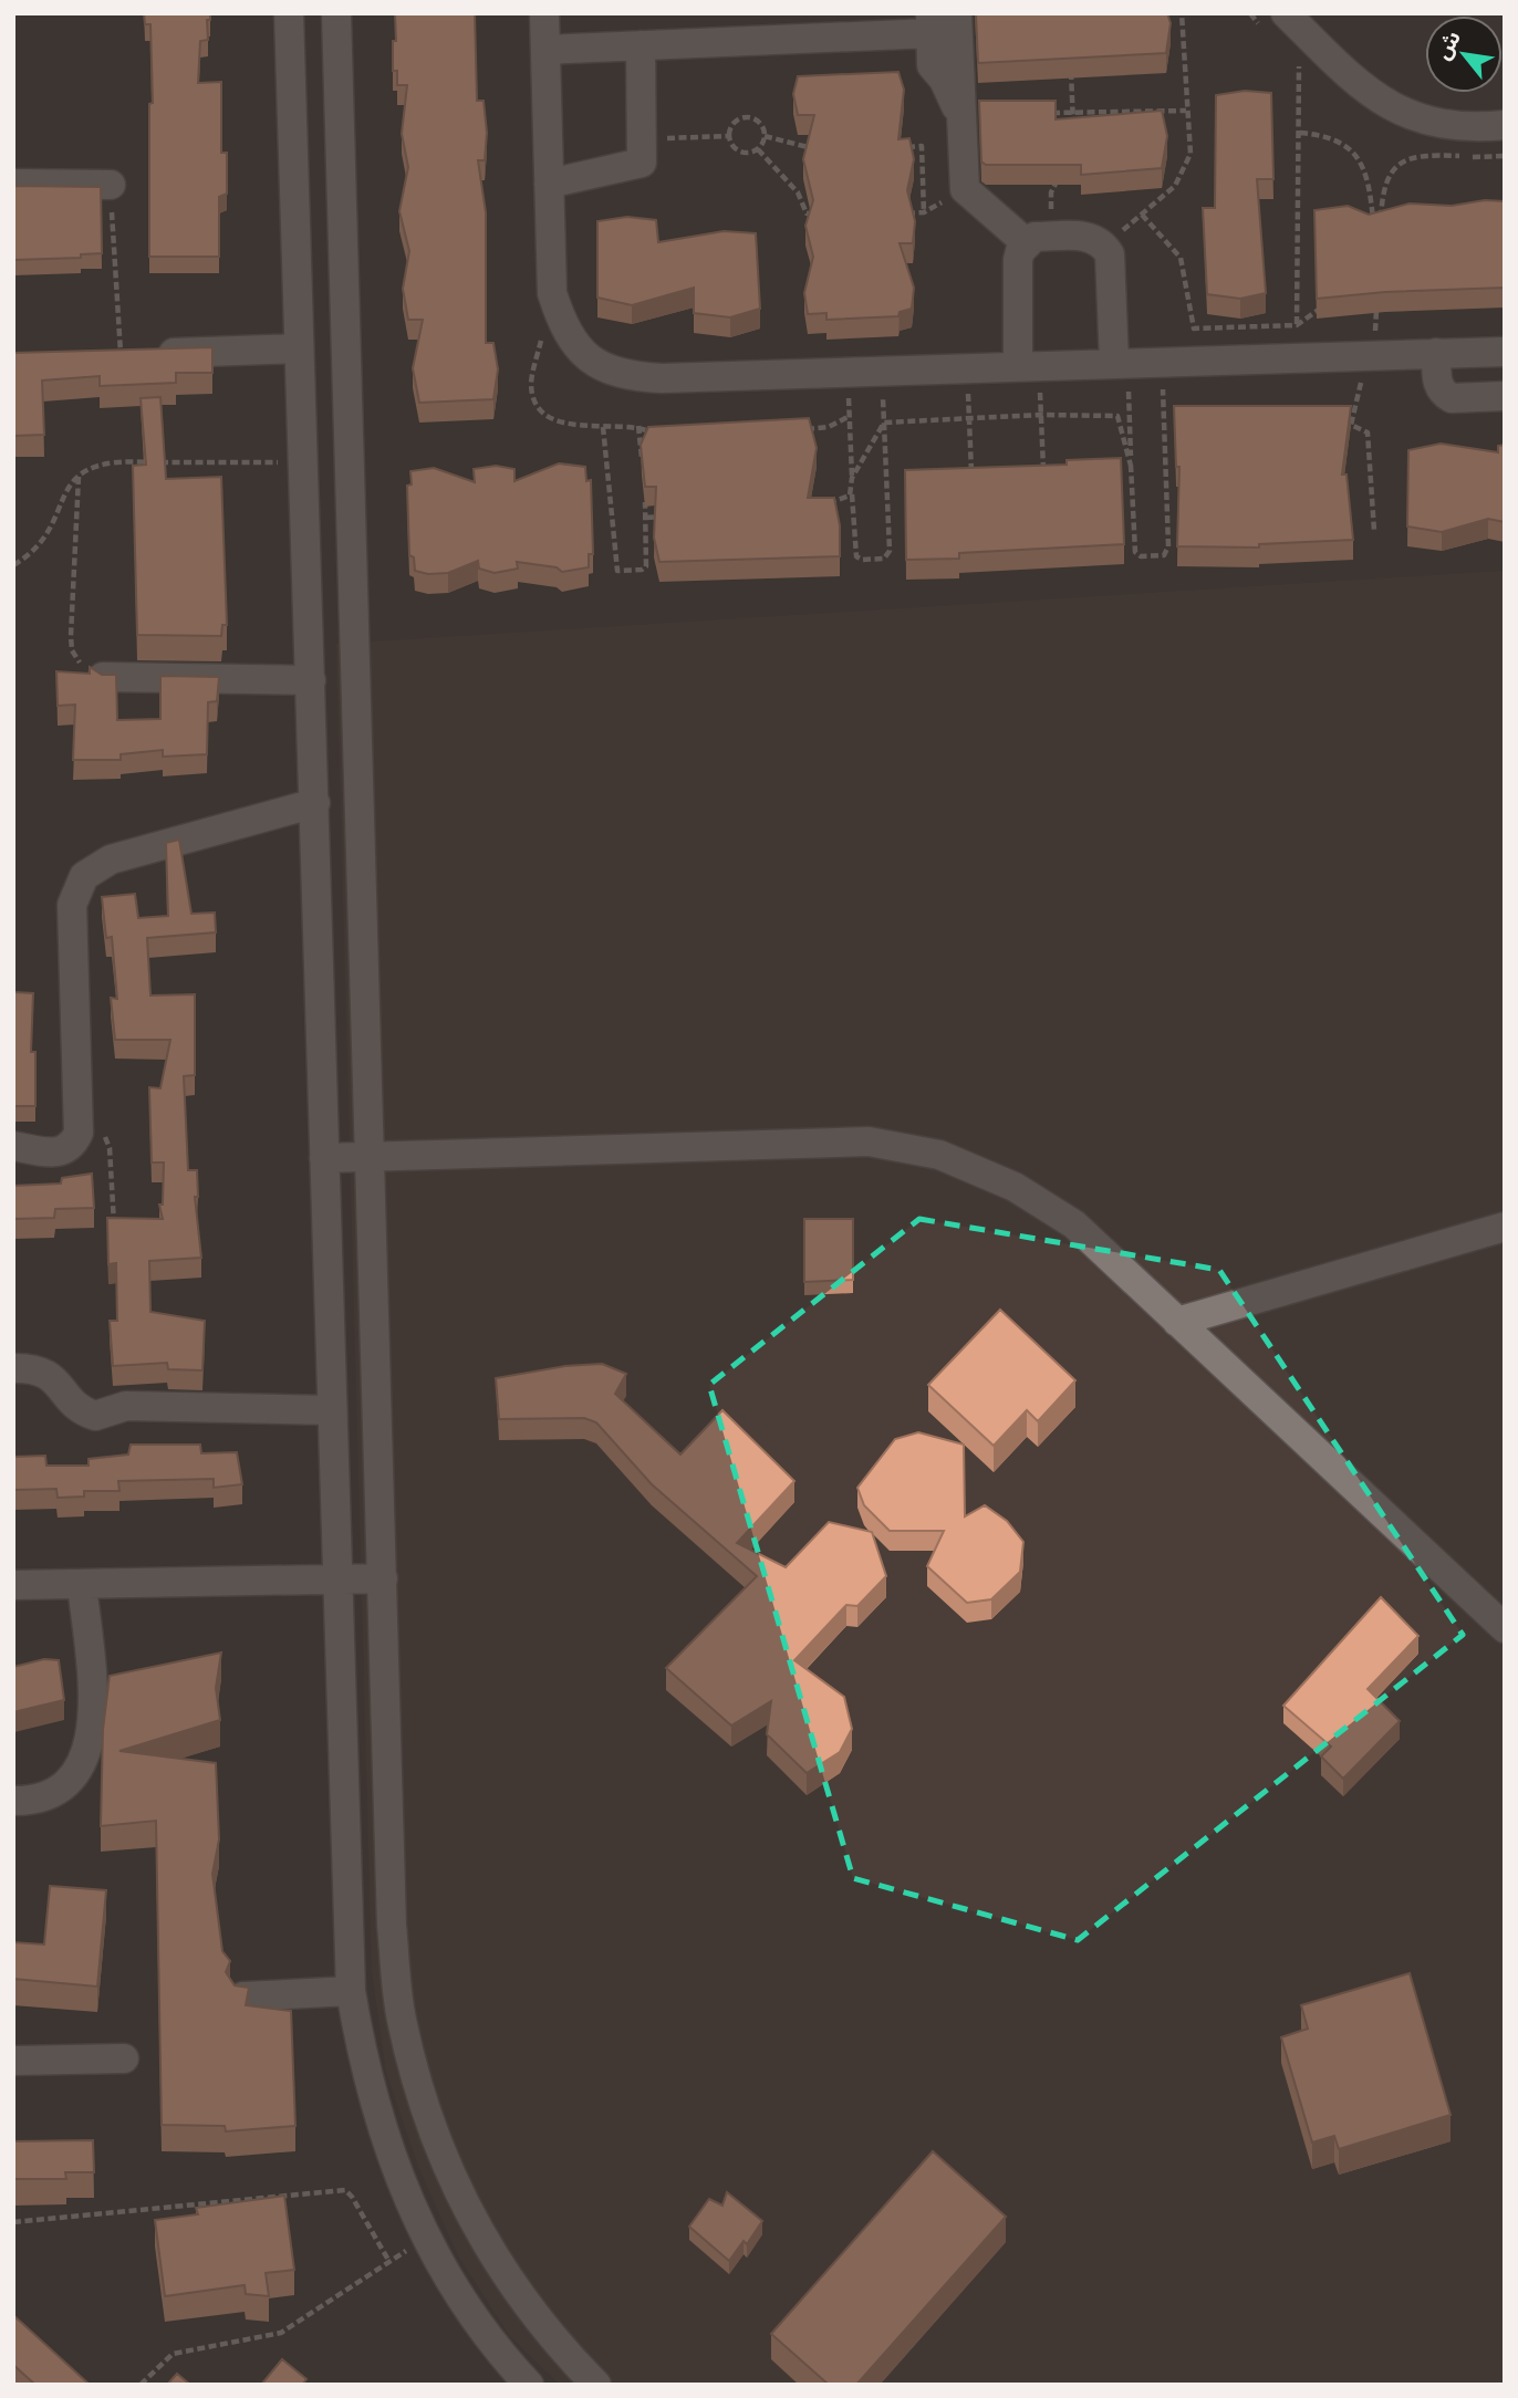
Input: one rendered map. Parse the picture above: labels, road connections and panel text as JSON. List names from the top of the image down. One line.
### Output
{"north":"top left"}
